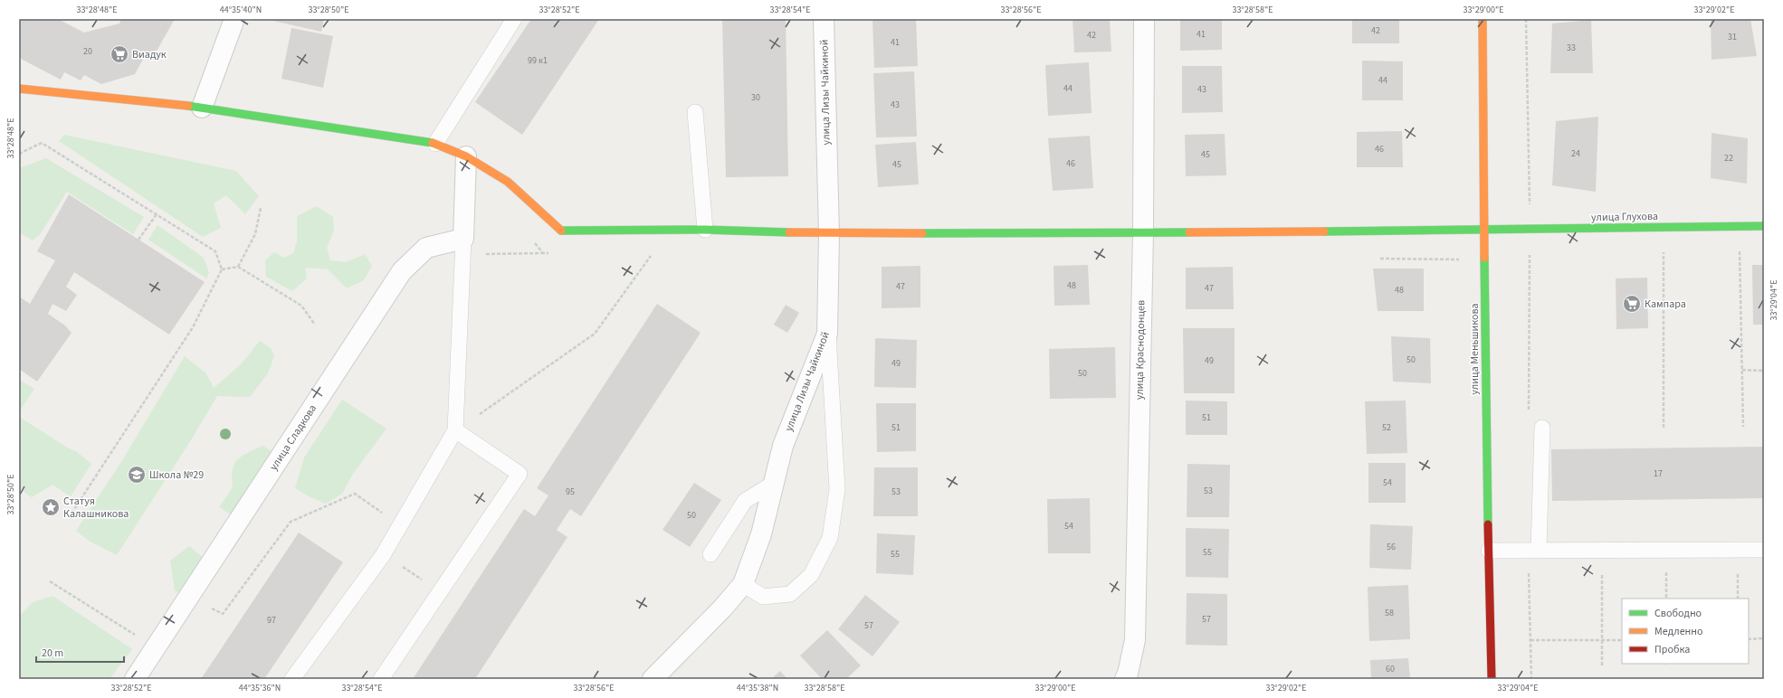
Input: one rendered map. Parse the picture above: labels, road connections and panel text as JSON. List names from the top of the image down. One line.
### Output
{"streets":{"street":["улица Лизы Чайкиной","улица Глухова","улица Меньшикова","улица Краснодонцев","улица Сладкова"]},"crossings":[["улица Лизы Чайкиной","улица Глухова"],["улица Глухова","улица Меньшикова"],["улица Глухова","улица Краснодонцев"]],"places":{"supermarket":["Виадук","Кампара"],"school or university":["Школа №29"],"place":["Статуя Калашникова"]},"house_numbers":["42","41","42","31","41","33","20","99 к1","44","44","43","30","43","46","24","45","22","46","45","48","47","47","48","50","49","49","50","51","51","52","17","54","53","95","53","50","54","56","55","55","58","57","97","57","60"],"legend":["Свободно","Медленно","Пробка"],"scale_bar":"20 m","coordinates":["33°28'48\"E","44°35'40\"N","33°28'50\"E","33°28'52\"E","33°28'54\"E","33°28'56\"E","33°28'58\"E","33°29'00\"E","33°29'02\"E","33°29'04\"E","44°35'36\"N","44°35'38\"N"]}
